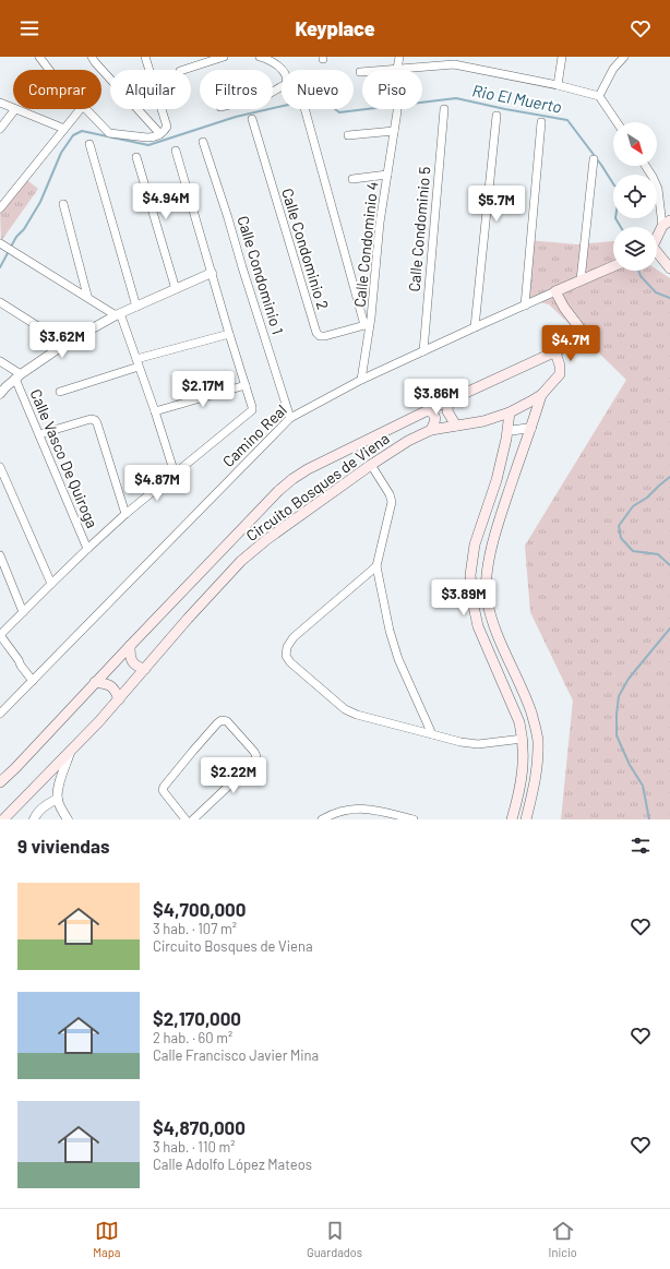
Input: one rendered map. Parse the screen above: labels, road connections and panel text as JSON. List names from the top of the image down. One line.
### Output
{"streets":{"main road":["Camino Real","Circuito Bosques de Viena"],"street":["Calle Condominio 5","Calle Condominio 4","Calle Condominio 2","Calle Condominio 1","Calle Vasco De Quiroga"]},"crossings":[["Calle Condominio 5","Camino Real"],["Calle Condominio 4","Calle Condominio 2"],["Calle Condominio 4","Camino Real"],["Calle Condominio 1","Camino Real"]],"water":["Rio El Muerto"],"north":"bottom right","page":{"header":"Keyplace","chip":["Comprar","Alquilar","Filtros","Nuevo","Piso"],"price":["$4.94M","$5.7M","$3.62M","$4.7M","$2.17M","$3.86M","$4.87M","$3.89M","$2.22M"],"heading":"9 viviendas","list":[{"name":"$4,700,000","note":"3 hab. · 107 m² · Circuito Bosques de Viena"},{"name":"$2,170,000","note":"2 hab. · 60 m² · Calle Francisco Javier Mina"},{"name":"$4,870,000","note":"3 hab. · 110 m² · Calle Adolfo López Mateos"}],"tabs":["Mapa","Guardados","Inicio"]}}
